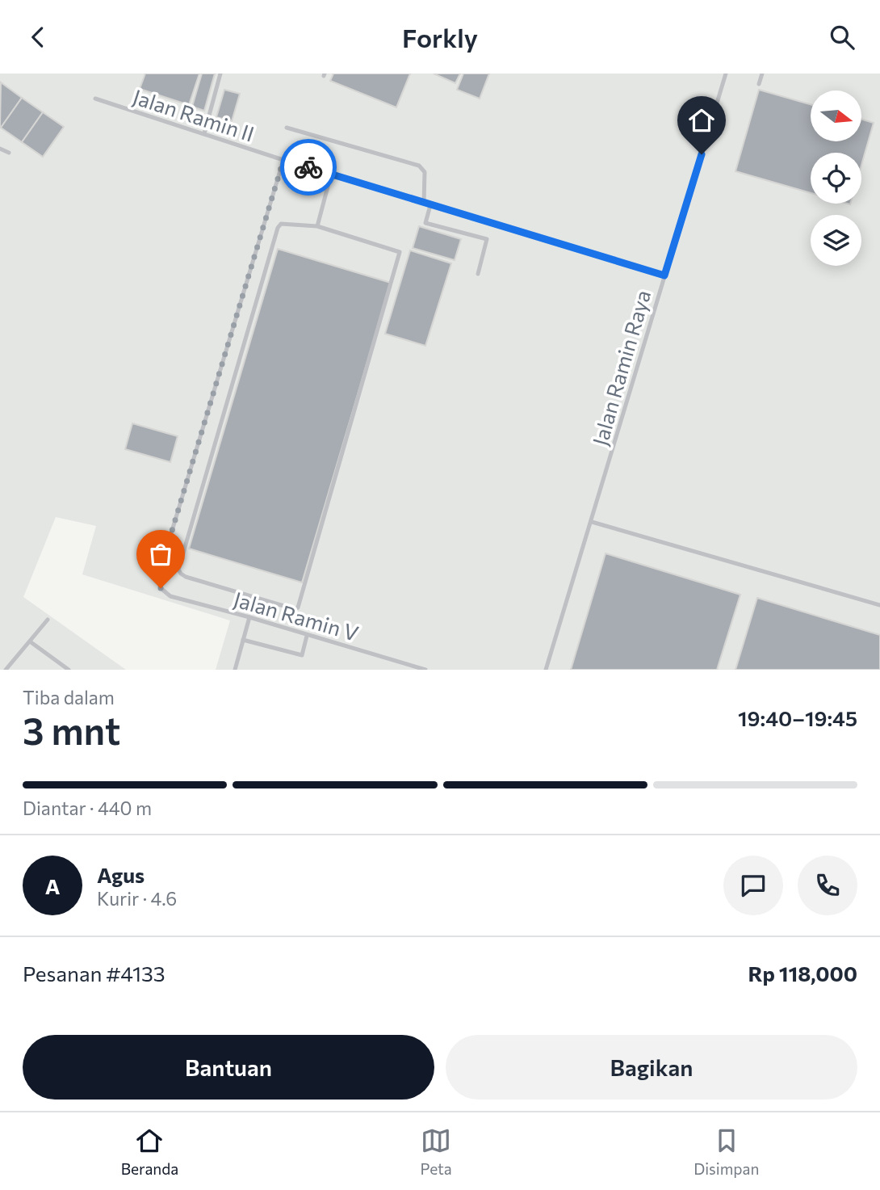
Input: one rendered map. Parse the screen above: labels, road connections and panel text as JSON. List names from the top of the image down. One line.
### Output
{"streets":{"lane":["Jalan Ramin II","Jalan Ramin Raya","Jalan Ramin V"]},"crossings":[["Jalan Ramin II","Jalan Ramin Raya"],["Jalan Ramin II","Jalan Ramin V"]],"north":"right","page":{"header":"Forkly","heading":["3 mnt","Tiba dalam","19:40–19:45"],"panel":["Agus","Kurir · 4.6","Pesanan #4133","Rp 118,000"],"bar":"Diantar · 440 m","round":"A","buttons":["Bantuan","Bagikan"],"tabs":["Beranda","Peta","Disimpan"]}}
